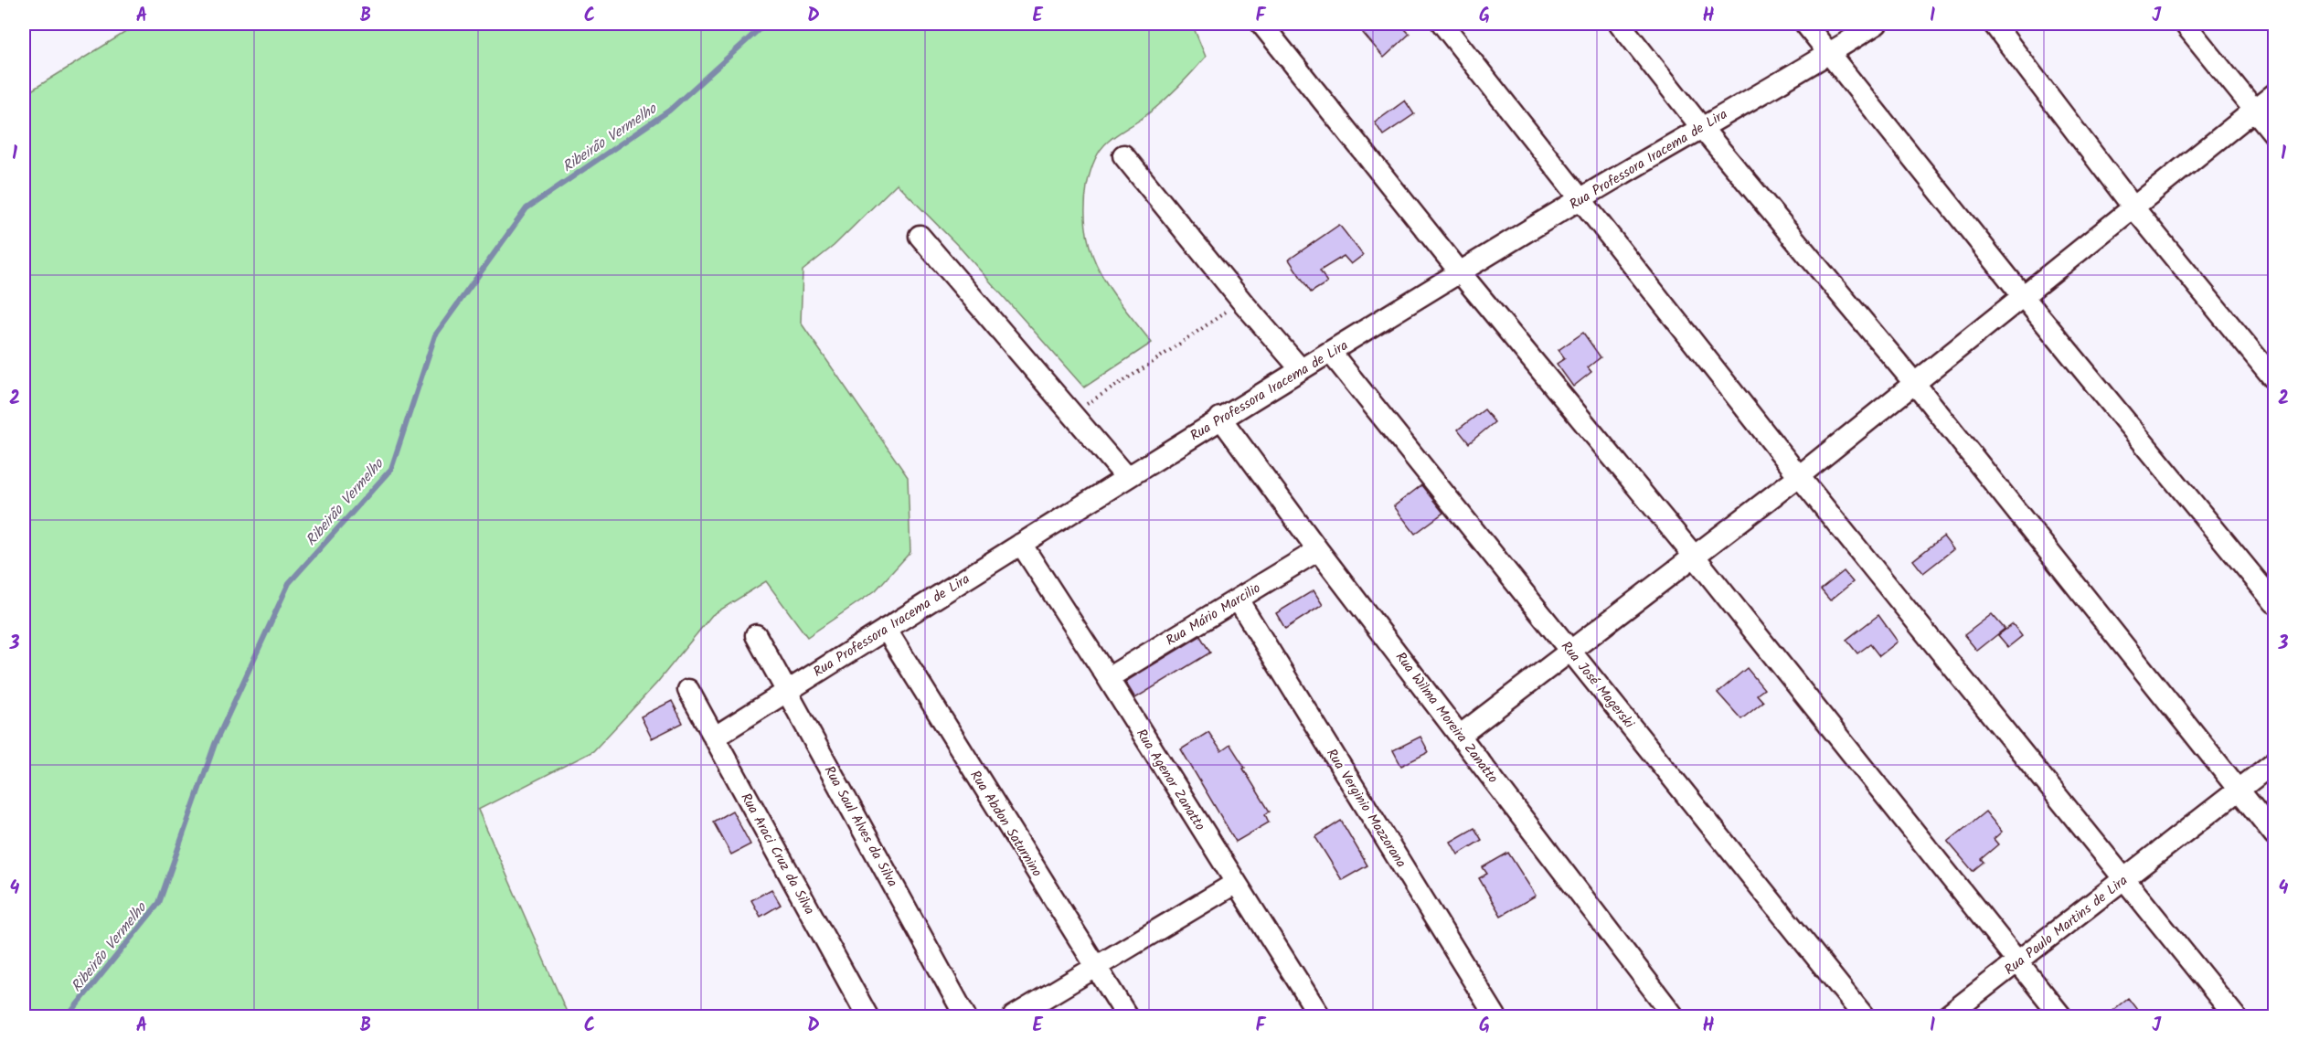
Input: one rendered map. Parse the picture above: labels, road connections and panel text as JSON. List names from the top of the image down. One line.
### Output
{"streets":{"street":["Rua Professora Iracema de Lira","Rua Mário Marcilio","Rua José Magerski","Rua Wilma Moreira Zanatto","Rua Agenor Zanatto","Rua Verginio Mazzorana","Rua Abdon Saturnino","Rua Saul Alves da Silva","Rua Araci Cruz da Silva","Rua Paulo Martins de Lira"]},"crossings":[["Rua Professora Iracema de Lira","Rua José Magerski"],["Rua Professora Iracema de Lira","Rua Wilma Moreira Zanatto"],["Rua Professora Iracema de Lira","Rua Agenor Zanatto"],["Rua Professora Iracema de Lira","Rua Abdon Saturnino"],["Rua Professora Iracema de Lira","Rua Saul Alves da Silva"],["Rua Professora Iracema de Lira","Rua Araci Cruz da Silva"],["Rua Mário Marcilio","Rua Wilma Moreira Zanatto"],["Rua Mário Marcilio","Rua Agenor Zanatto"],["Rua Mário Marcilio","Rua Verginio Mazzorana"]],"water":["Ribeirão Vermelho"],"grid":{"columns":["A","B","C","D","E","F","G","H","I","J"],"rows":["1","2","3","4"]}}
